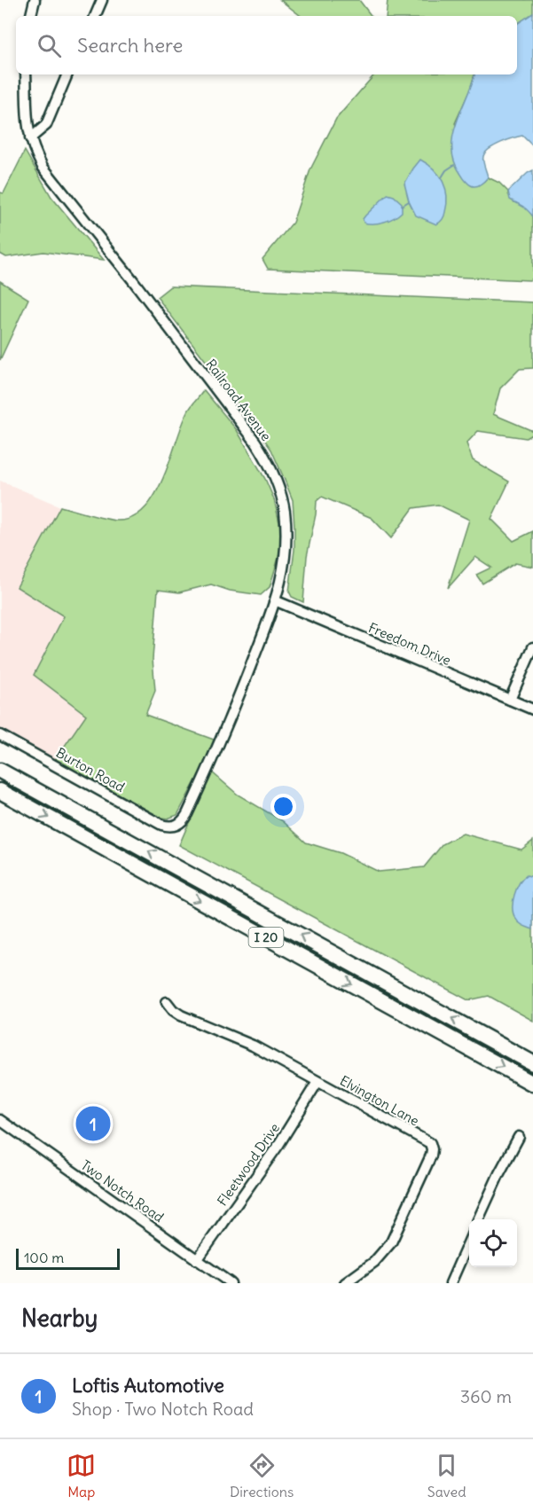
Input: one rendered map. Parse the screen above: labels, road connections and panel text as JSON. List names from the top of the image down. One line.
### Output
{"streets":{"highway":["I 20"],"street":["Railroad Avenue","Freedom Drive","Burton Road","Elvington Lane","Fleetwood Drive","Two Notch Road"]},"crossings":[["Railroad Avenue","Freedom Drive"],["Railroad Avenue","Burton Road"],["Elvington Lane","Fleetwood Drive"],["Fleetwood Drive","Two Notch Road"]],"scale_bar":"100 m","page":{"search":"Search here","pins":"1","scale":"100 m","heading":"Nearby","list":[{"mark":"1","name":"Loftis Automotive","note":"Shop · Two Notch Road","value":"360 m"}],"nav":["Map","Directions","Saved"]}}
